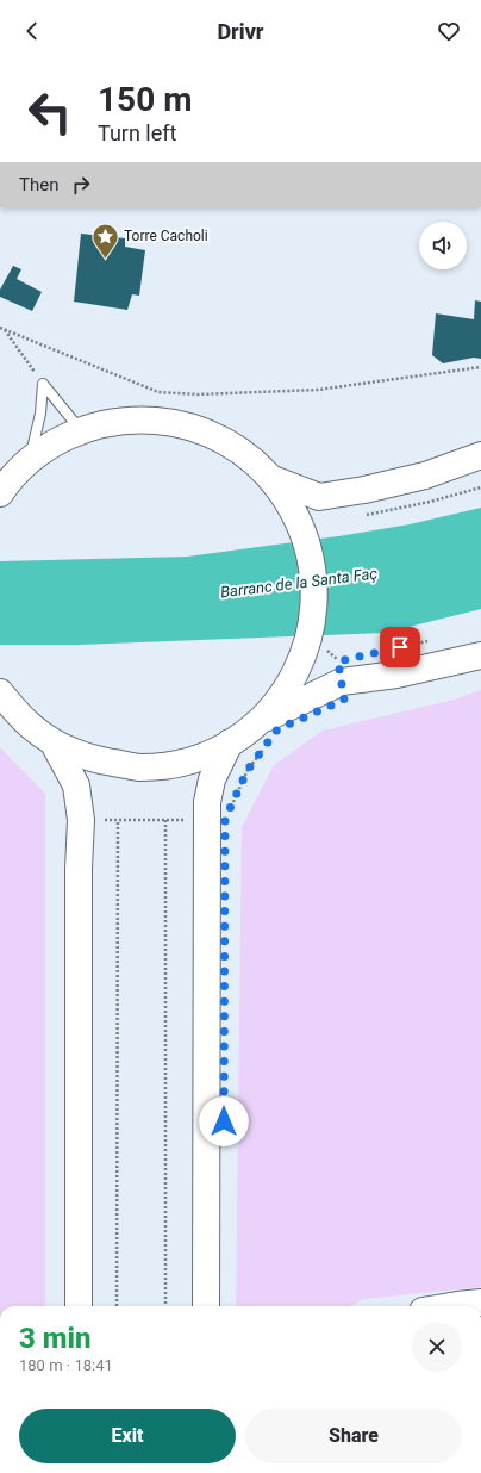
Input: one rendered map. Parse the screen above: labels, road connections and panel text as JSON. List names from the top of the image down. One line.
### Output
{"water":["Barranc de la Santa Faç"],"places":{"place":["Torre Cacholi"]},"page":{"header":"Drivr","turn":["150 m","Turn left"],"then":"Then","heading":["3 min","180 m · 18:41"],"buttons":["Exit","Share"]}}
